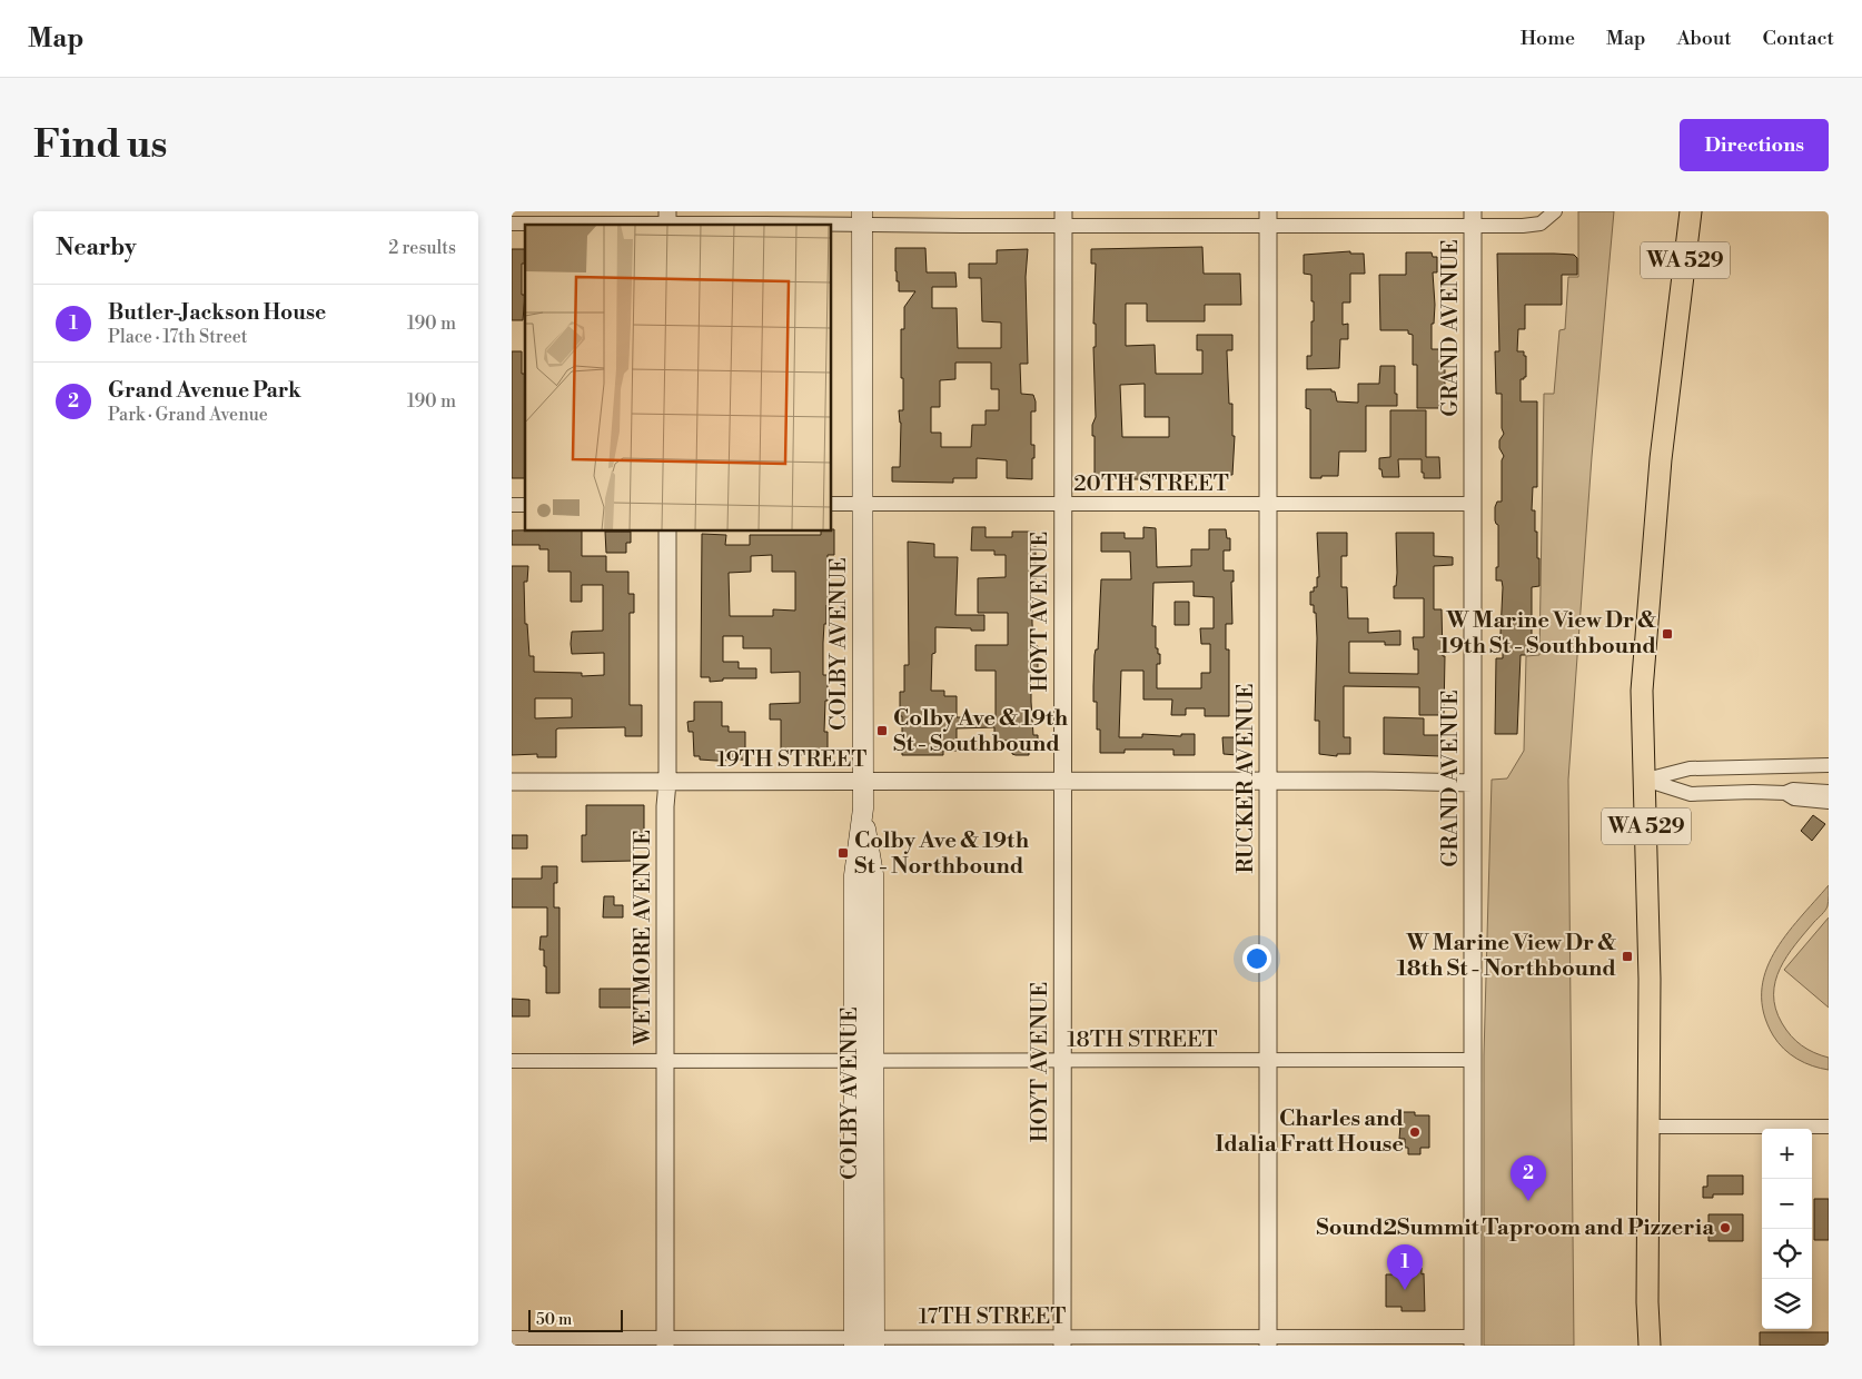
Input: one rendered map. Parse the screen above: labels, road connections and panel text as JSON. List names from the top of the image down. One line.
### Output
{"streets":{"main road":["WA 529","COLBY AVENUE"],"street":["GRAND AVENUE","20TH STREET","HOYT AVENUE","19TH STREET","RUCKER AVENUE","WETMORE AVENUE","18TH STREET","17TH STREET"]},"crossings":[["GRAND AVENUE","20TH STREET"],["GRAND AVENUE","19TH STREET"],["GRAND AVENUE","18TH STREET"],["GRAND AVENUE","17TH STREET"],["20TH STREET","HOYT AVENUE"],["20TH STREET","COLBY AVENUE"],["20TH STREET","RUCKER AVENUE"],["HOYT AVENUE","19TH STREET"],["HOYT AVENUE","18TH STREET"],["HOYT AVENUE","17TH STREET"],["COLBY AVENUE","19TH STREET"],["COLBY AVENUE","18TH STREET"],["COLBY AVENUE","17TH STREET"],["19TH STREET","RUCKER AVENUE"],["19TH STREET","WETMORE AVENUE"],["RUCKER AVENUE","18TH STREET"],["RUCKER AVENUE","17TH STREET"],["WETMORE AVENUE","18TH STREET"],["WETMORE AVENUE","17TH STREET"]],"places":{"transit":["W Marine View Dr & 19th St - Southbound","Colby Ave & 19th St - Southbound","Colby Ave & 19th St - Northbound","W Marine View Dr & 18th St - Northbound"],"other":["Charles and Idalia Fratt House","Sound2Summit Taproom and Pizzeria"]},"scale_bar":"50 m","page":{"header":"Map","nav":["Home","Map","About","Contact"],"buttons":"Directions","title":"Find us","heading":["Nearby","2 results"],"list":[{"mark":"1","name":"Butler-Jackson House","note":"Place · 17th Street","value":"190 m"},{"mark":"2","name":"Grand Avenue Park","note":"Park · Grand Avenue","value":"190 m"}],"map_buttons":["+","−"],"pins":["2","1"],"scale":"50 m"}}
